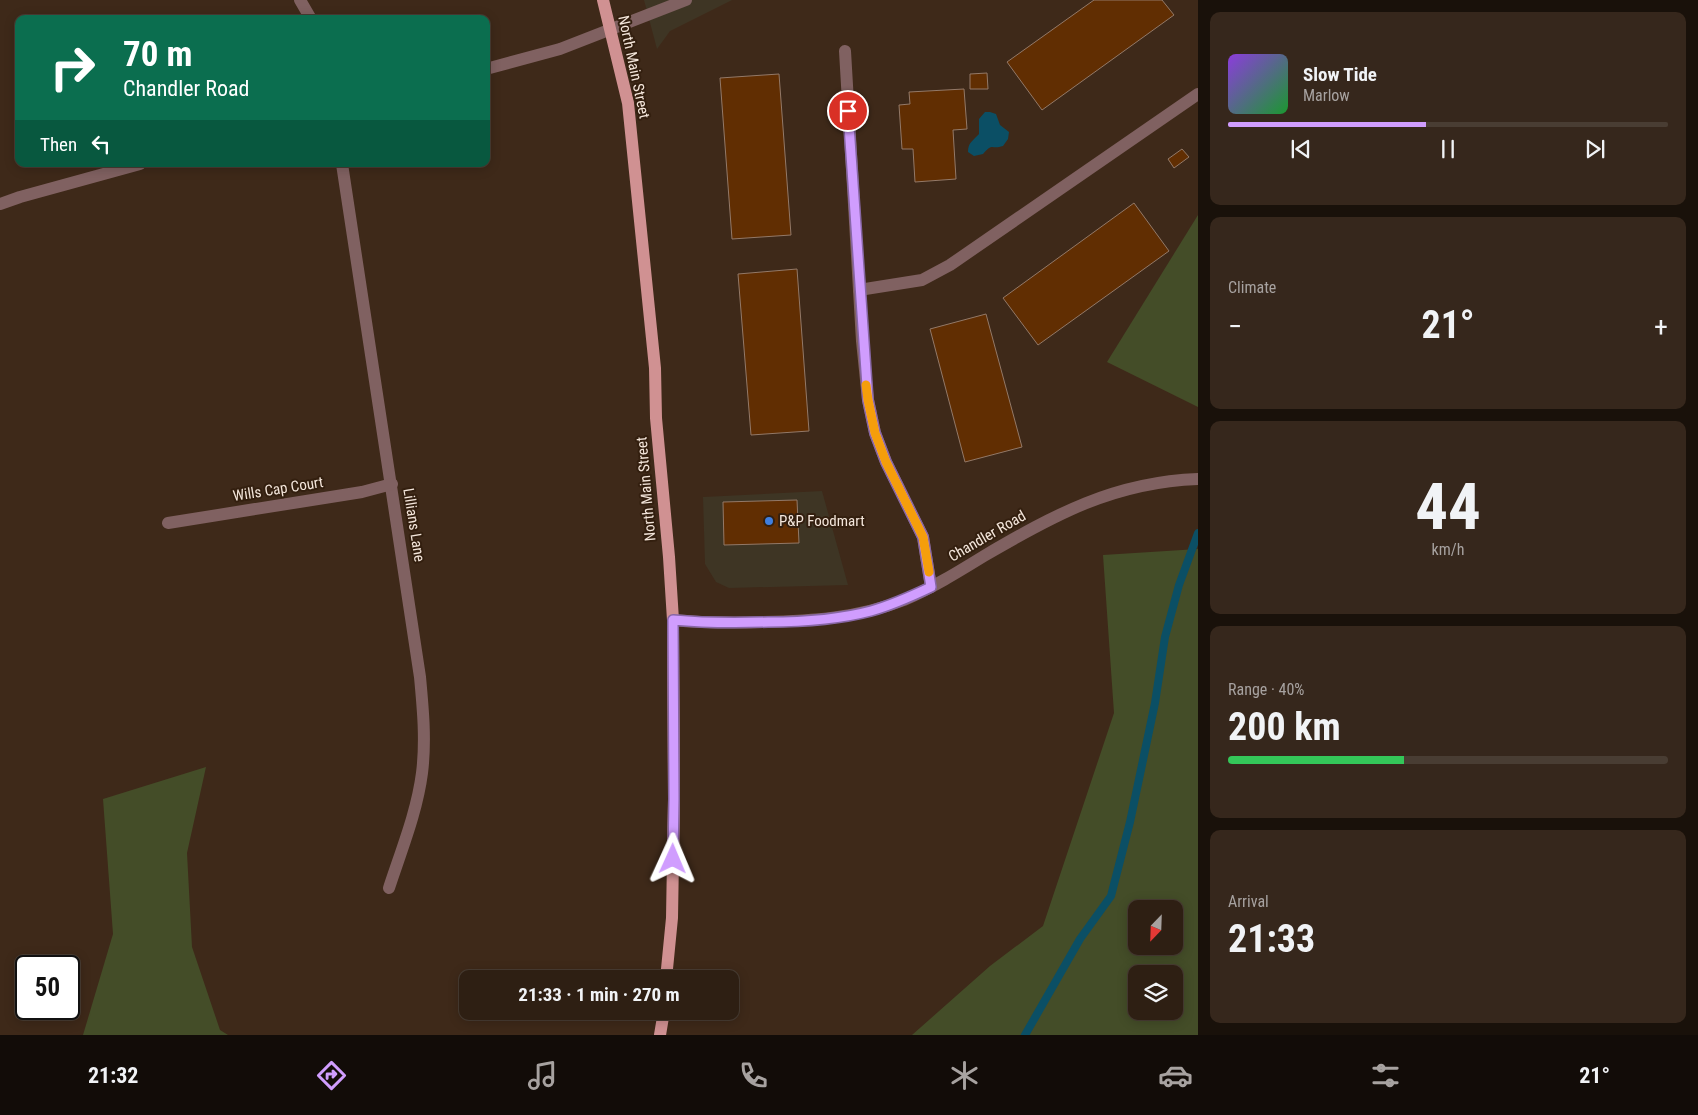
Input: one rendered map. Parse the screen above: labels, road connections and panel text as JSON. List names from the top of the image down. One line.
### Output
{"streets":{"main road":["North Main Street"],"street":["Wills Cap Court","Lillians Lane","Chandler Road"]},"crossings":[["North Main Street","Chandler Road"],["Wills Cap Court","Lillians Lane"]],"places":["P&P Foodmart"],"north":"bottom left","page":{"turn":["70 m","Chandler Road"],"song":["Slow Tide","Marlow"],"then":"Then","tile":["Climate",["44","km/h"],["Range · 40%","200 km"],["Arrival","21:33"]],"heat":["−","21°","+"],"limit":"50","trip":"21:33 · 1 min · 270 m","tabs":["21:32","21°"]}}
